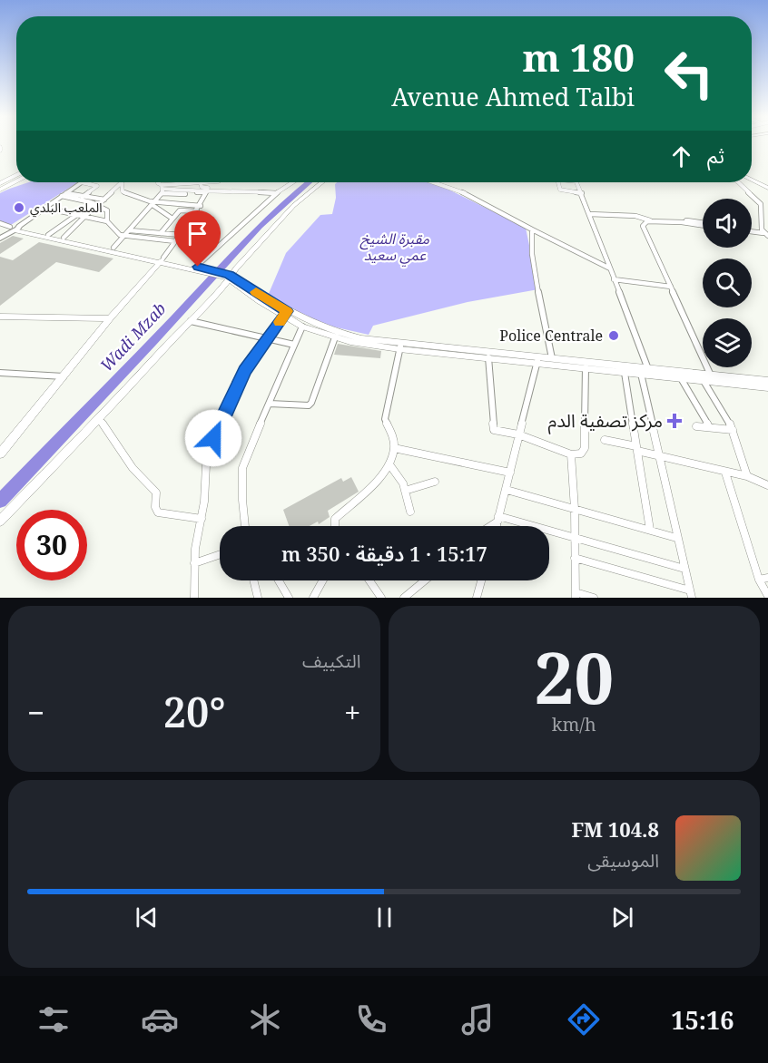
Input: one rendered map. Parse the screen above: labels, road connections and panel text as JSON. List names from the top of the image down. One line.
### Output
{"water":["Wadi Mzab"],"parks":["مقبرة الشيخ عمي سعيد"],"places":{"other":["الملعب البلدي","Police Centrale"],"health":["مركز تصفية الدم"]},"page":{"turn":["180 m","Avenue Ahmed Talbi"],"then":"ثم","limit":"30","trip":"15:17 · 1 دقيقة · 350 m","tile":[["20","km/h"],"التكييف"],"heat":["−","20°","+"],"song":["104.8 FM","الموسيقى"],"tabs":"15:16"}}
